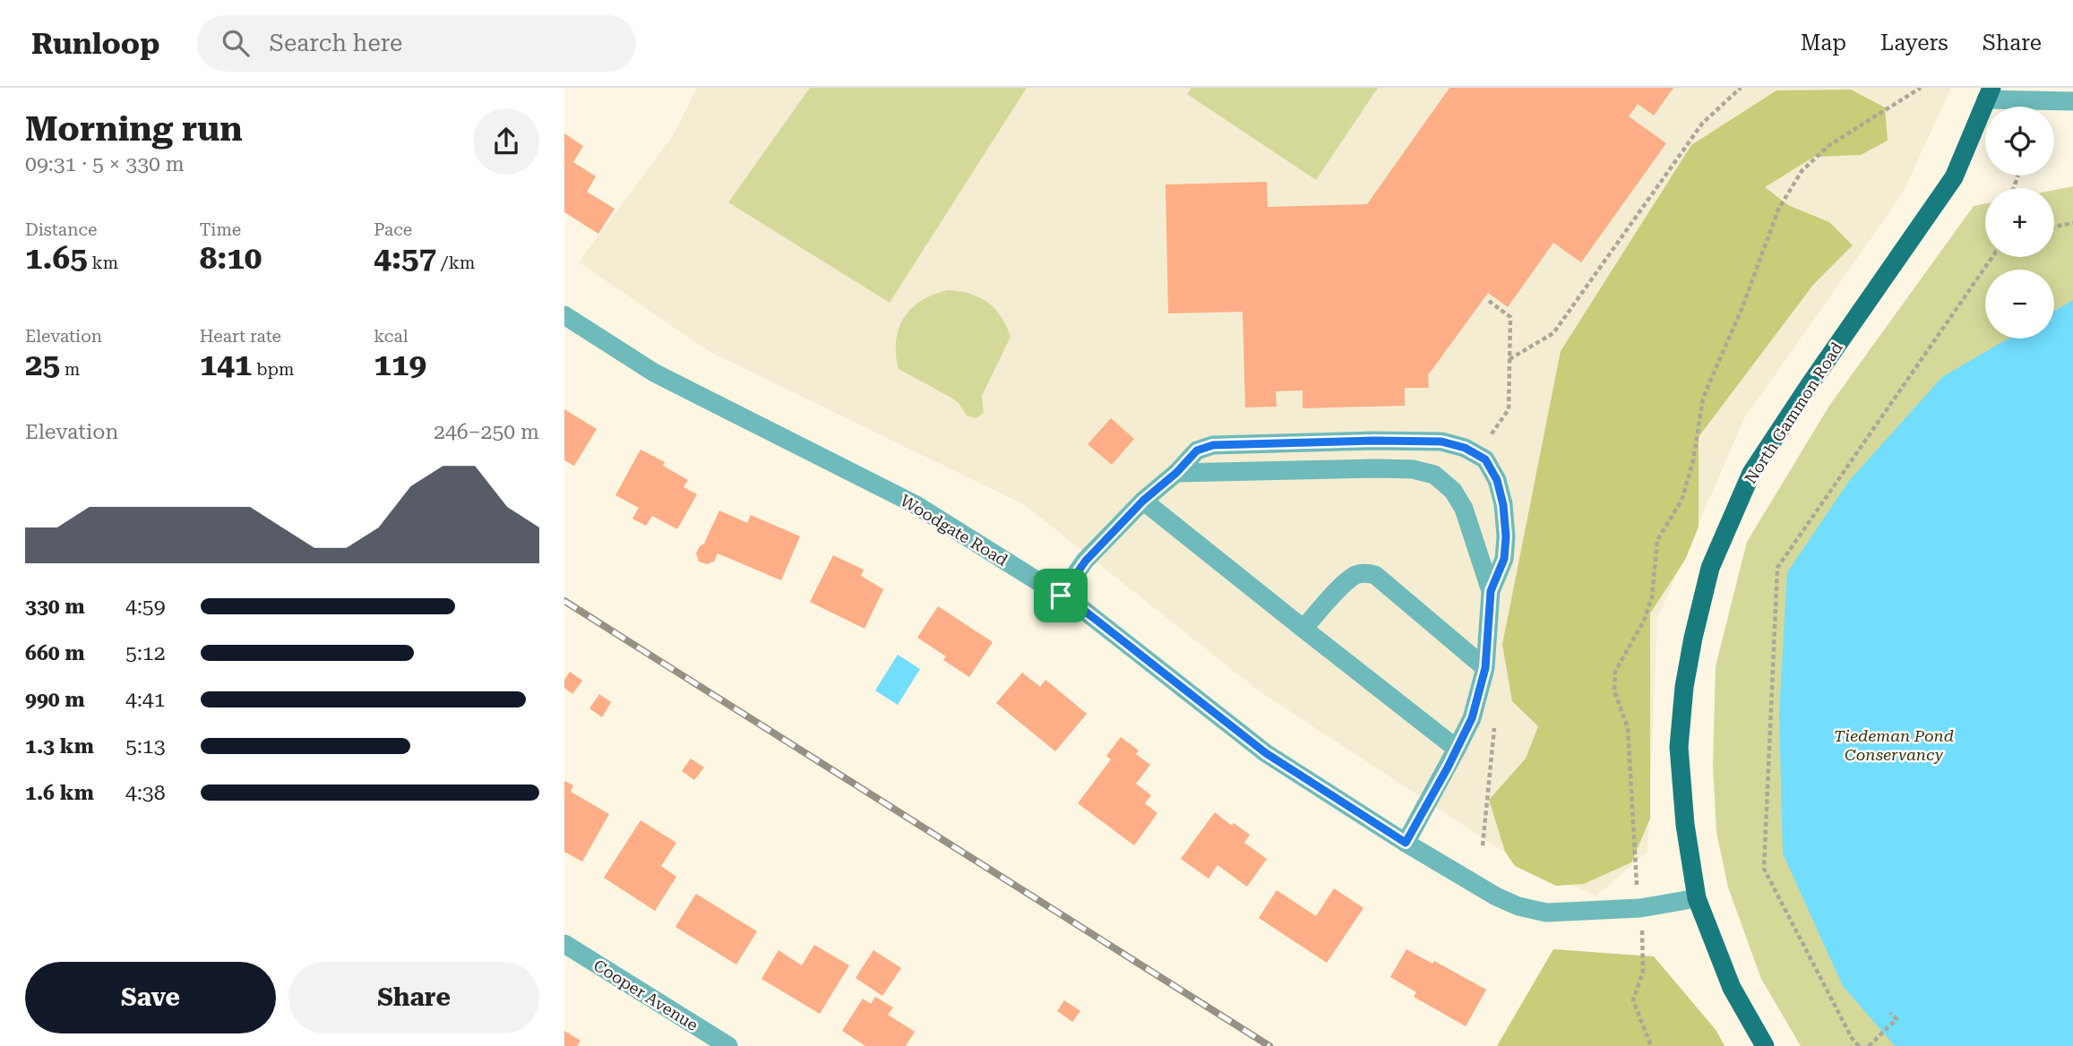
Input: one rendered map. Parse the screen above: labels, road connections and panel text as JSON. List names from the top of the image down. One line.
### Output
{"streets":{"main road":["North Gammon Road"],"street":["Woodgate Road","Cooper Avenue"]},"crossings":[["North Gammon Road","Woodgate Road"]],"parks":["Tiedeman Pond Conservancy"],"page":{"header":"Runloop","search":"Search here","nav":["Map","Layers","Share"],"heading":["Morning run","09:31 · 5 × 330 m"],"map_buttons":["+","−"],"stats":[["Distance","1.65 km"],["Time","8:10"],["Pace","4:57 /km"],["Elevation","25 m"],["Heart rate","141 bpm"],["kcal","119"]],"chart":["Elevation","246–250 m"],"list":[{"name":"330 m","note":"4:59"},{"name":"660 m","note":"5:12"},{"name":"990 m","note":"4:41"},{"name":"1.3 km","note":"5:13"},{"name":"1.6 km","note":"4:38"}],"buttons":["Save","Share"]}}
